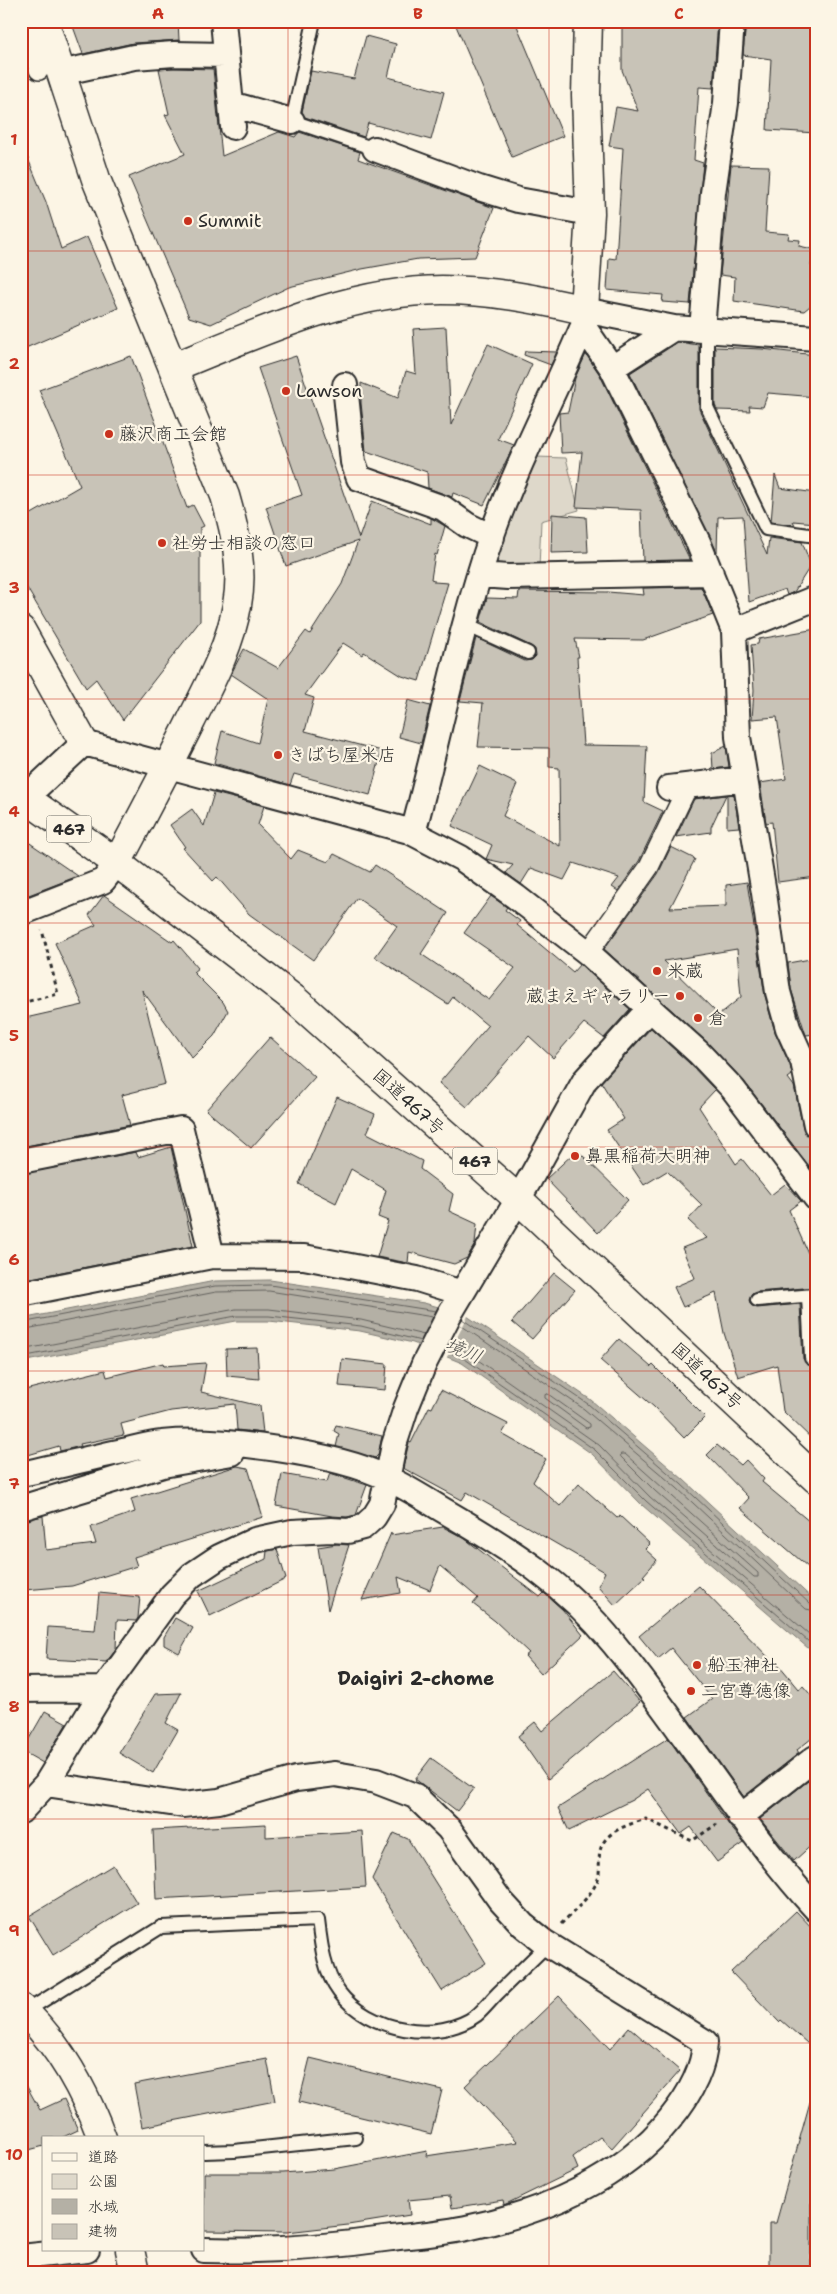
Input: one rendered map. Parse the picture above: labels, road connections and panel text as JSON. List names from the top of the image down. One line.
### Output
{"streets":{"main road":["467","国道467号"]},"districts":["Daigiri 2-chome"],"water":["境川"],"places":["Summit","Lawson","藤沢商工会館","社労士相談の窓口","きばち屋米店","米蔵","蔵まえギャラリー","倉","鼻黒稲荷大明神","船玉神社","二宮尊徳像"],"legend":["道路","公園","水域","建物"],"grid":{"columns":["A","B","C"],"rows":["1","2","3","4","5","6","7","8","9","10"]}}
